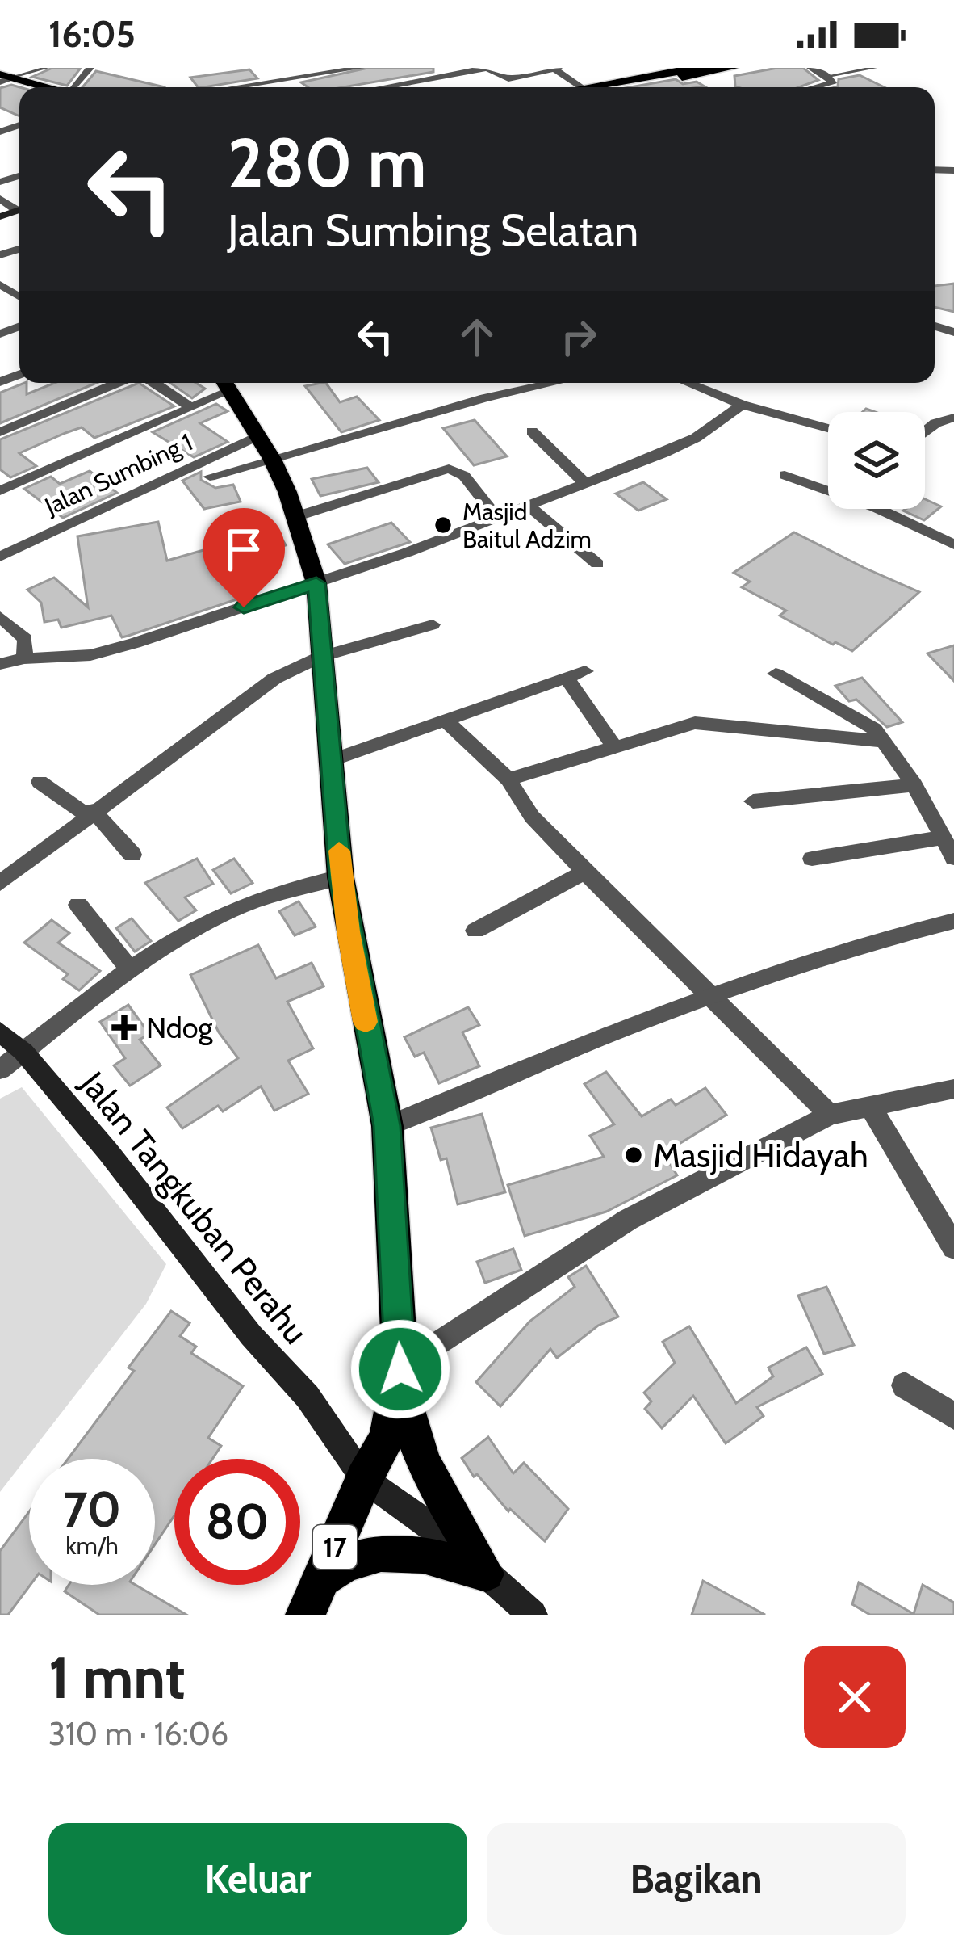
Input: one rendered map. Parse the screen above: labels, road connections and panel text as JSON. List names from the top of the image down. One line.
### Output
{"streets":{"highway":["17"],"main road":["Jalan Tangkuban Perahu"],"street":["Jalan Sumbing 1"]},"crossings":[["Jalan Sumbing 1","17"],["Jalan Tangkuban Perahu","17"]],"places":{"other":["Masjid Baitul Adzim","Masjid Hidayah"],"health":["Ndog"]},"page":{"status":"16:05","turn":["280 m","Jalan Sumbing Selatan"],"speed":"70 km/h","limit":"80","heading":["1 mnt","310 m · 16:06"],"buttons":["Keluar","Bagikan"]}}
